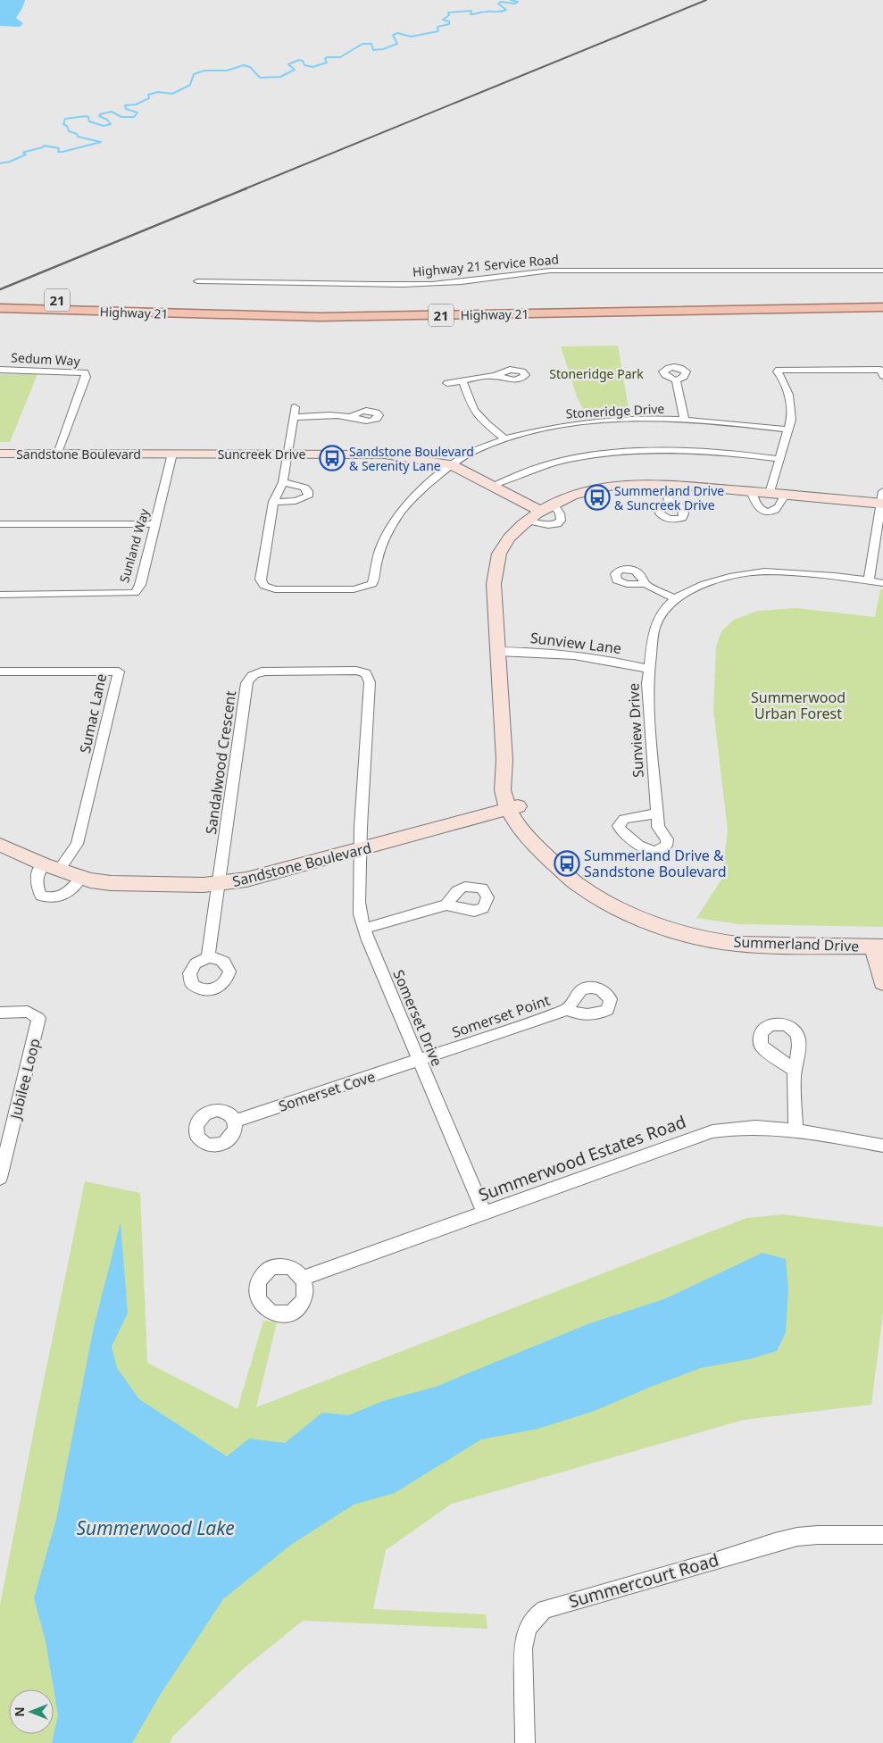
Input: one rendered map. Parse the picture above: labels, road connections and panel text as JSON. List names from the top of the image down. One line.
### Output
{"streets":{"main road":["21","Highway 21"],"street":["Highway 21 Service Road","Sedum Way","Stoneridge Drive","Sandstone Boulevard","Suncreek Drive","Sunland Way","Sunview Lane","Sumac Lane","Sunview Drive","Sandalwood Crescent","Summerland Drive","Somerset Point","Somerset Drive","Jubilee Loop","Somerset Cove","Summerwood Estates Road","Summercourt Road"]},"crossings":[["Sedum Way","Sandstone Boulevard"],["Stoneridge Drive","Suncreek Drive"],["Sandstone Boulevard","Suncreek Drive"],["Sandstone Boulevard","Sumac Lane"],["Sandstone Boulevard","Sandalwood Crescent"],["Sandstone Boulevard","Summerland Drive"],["Sandstone Boulevard","Somerset Drive"],["Suncreek Drive","Sunland Way"],["Sunview Lane","Sunview Drive"],["Sunview Lane","Summerland Drive"],["Sandalwood Crescent","Somerset Drive"],["Somerset Point","Somerset Drive"],["Somerset Point","Somerset Cove"],["Somerset Drive","Somerset Cove"],["Somerset Drive","Summerwood Estates Road"]],"water":["Summerwood Lake"],"parks":["Stoneridge Park","Summerwood Urban Forest"],"places":{"bus stop":["Sandstone Boulevard & Serenity Lane","Summerland Drive & Suncreek Drive","Summerland Drive & Sandstone Boulevard"]},"north":"left"}
